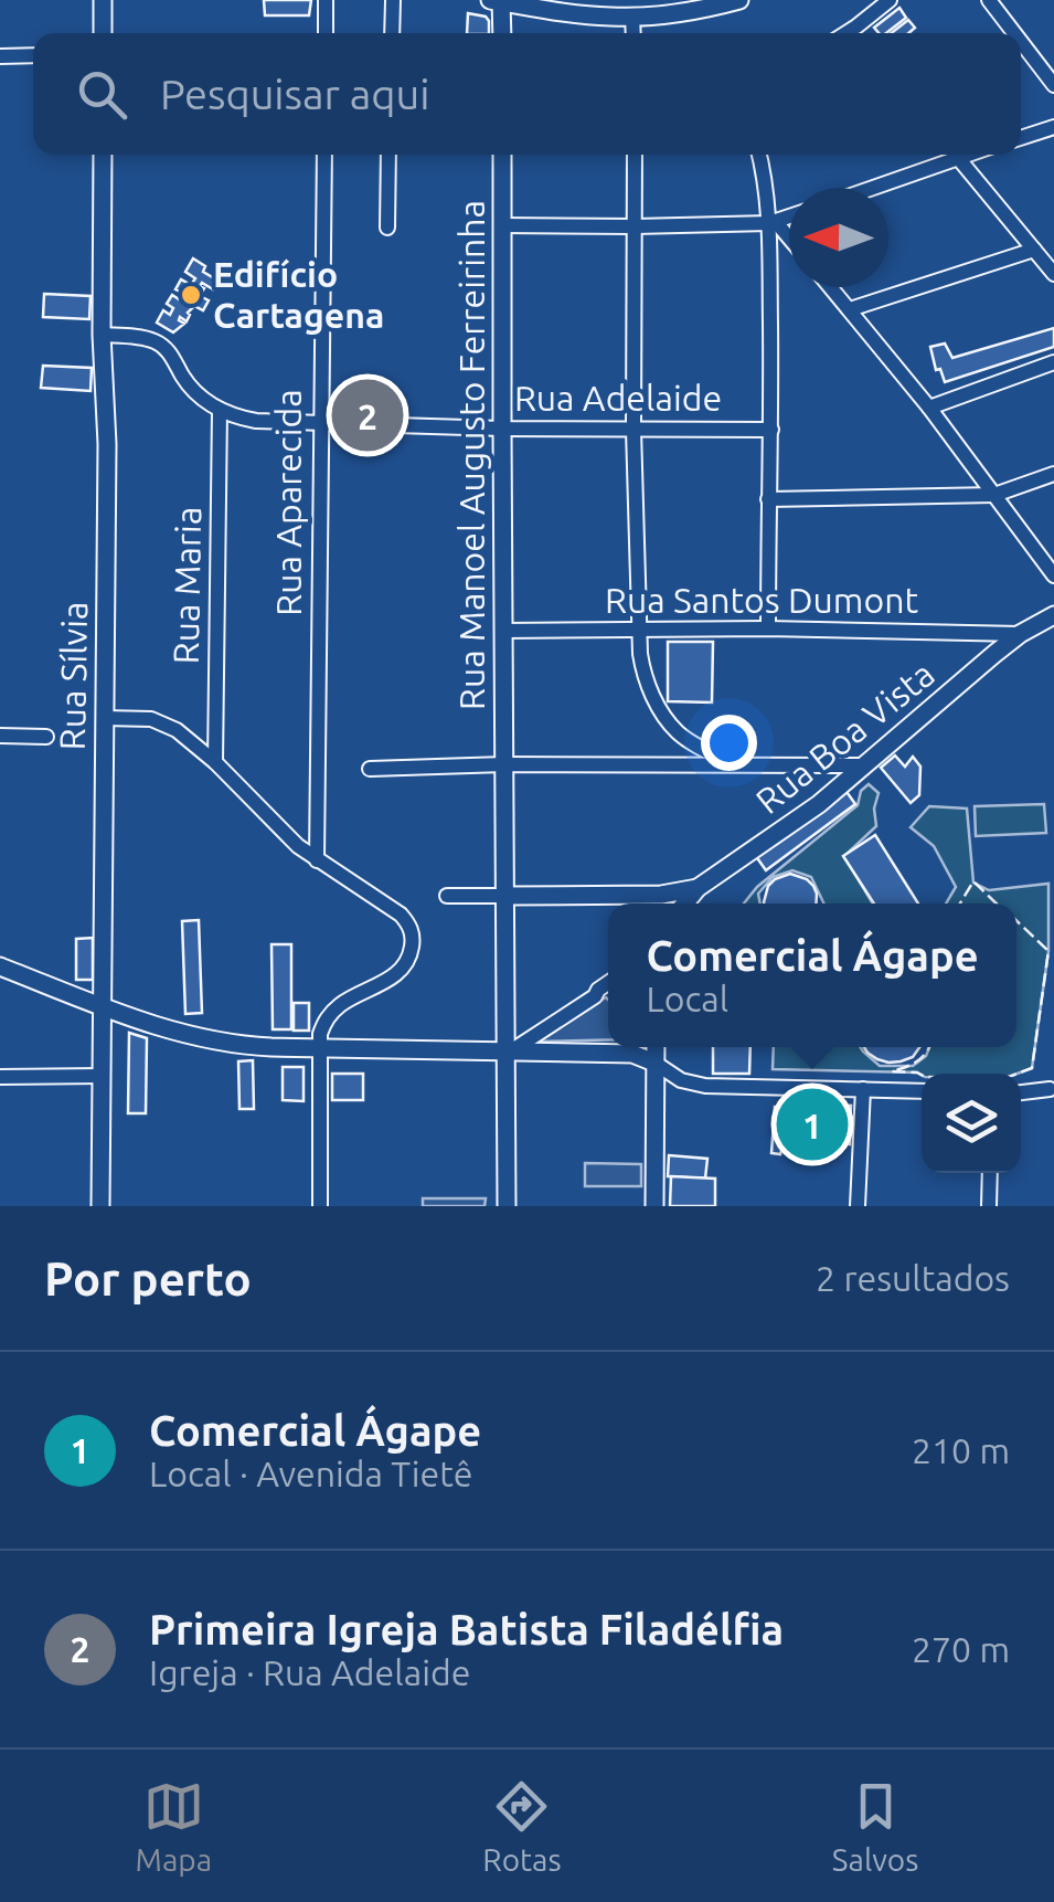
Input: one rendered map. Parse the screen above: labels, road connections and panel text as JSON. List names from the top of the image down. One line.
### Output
{"streets":{"main road":["Rua Manoel Augusto Ferreirinha","Rua Sílvia","Rua Boa Vista"],"street":["Rua Adelaide","Rua Aparecida","Rua Maria","Rua Santos Dumont"]},"crossings":[["Rua Adelaide","Rua Manoel Augusto Ferreirinha"],["Rua Adelaide","Rua Aparecida"],["Rua Adelaide","Rua Maria"],["Rua Manoel Augusto Ferreirinha","Rua Santos Dumont"],["Rua Santos Dumont","Rua Boa Vista"]],"places":["Edifício Cartagena"],"north":"left","page":{"search":"Pesquisar aqui","pins":["2","1"],"popup":["Comercial Ágape","Local"],"heading":["Por perto","2 resultados"],"list":[{"mark":"1","name":"Comercial Ágape","note":"Local · Avenida Tietê","value":"210 m"},{"mark":"2","name":"Primeira Igreja Batista Filadélfia","note":"Igreja · Rua Adelaide","value":"270 m"}],"nav":["Mapa","Rotas","Salvos"]}}
